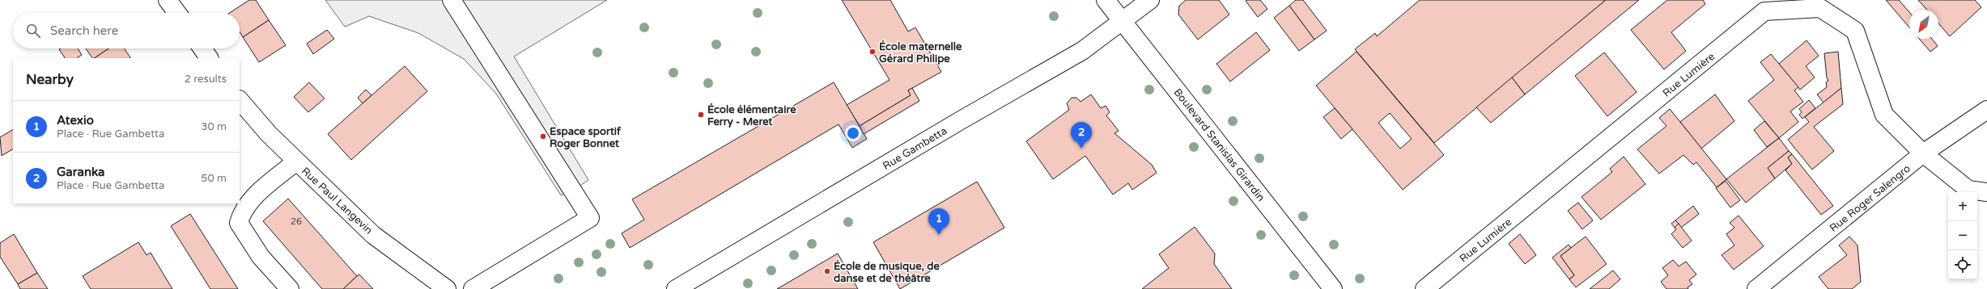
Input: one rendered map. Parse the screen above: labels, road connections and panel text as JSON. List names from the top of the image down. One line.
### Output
{"streets":{"street":["Rue Lumière","Boulevard Stanislas Girardin","Rue Gambetta","Rue Roger Salengro","Rue Paul Langevin"]},"crossings":[["Rue Lumière","Rue Roger Salengro"],["Boulevard Stanislas Girardin","Rue Gambetta"]],"places":["École maternelle Gérard Philipe","École élémentaire Ferry - Meret","Espace sportif Roger Bonnet","École de musique, de danse et de théâtre"],"house_numbers":["26"],"north":"bottom left","page":{"search":"Search here","heading":["Nearby","2 results"],"list":[{"mark":"1","name":"Atexio","note":"Place · Rue Gambetta","value":"30 m"},{"mark":"2","name":"Garanka","note":"Place · Rue Gambetta","value":"50 m"}],"pins":["2","1"],"map_buttons":["+","−"]}}
